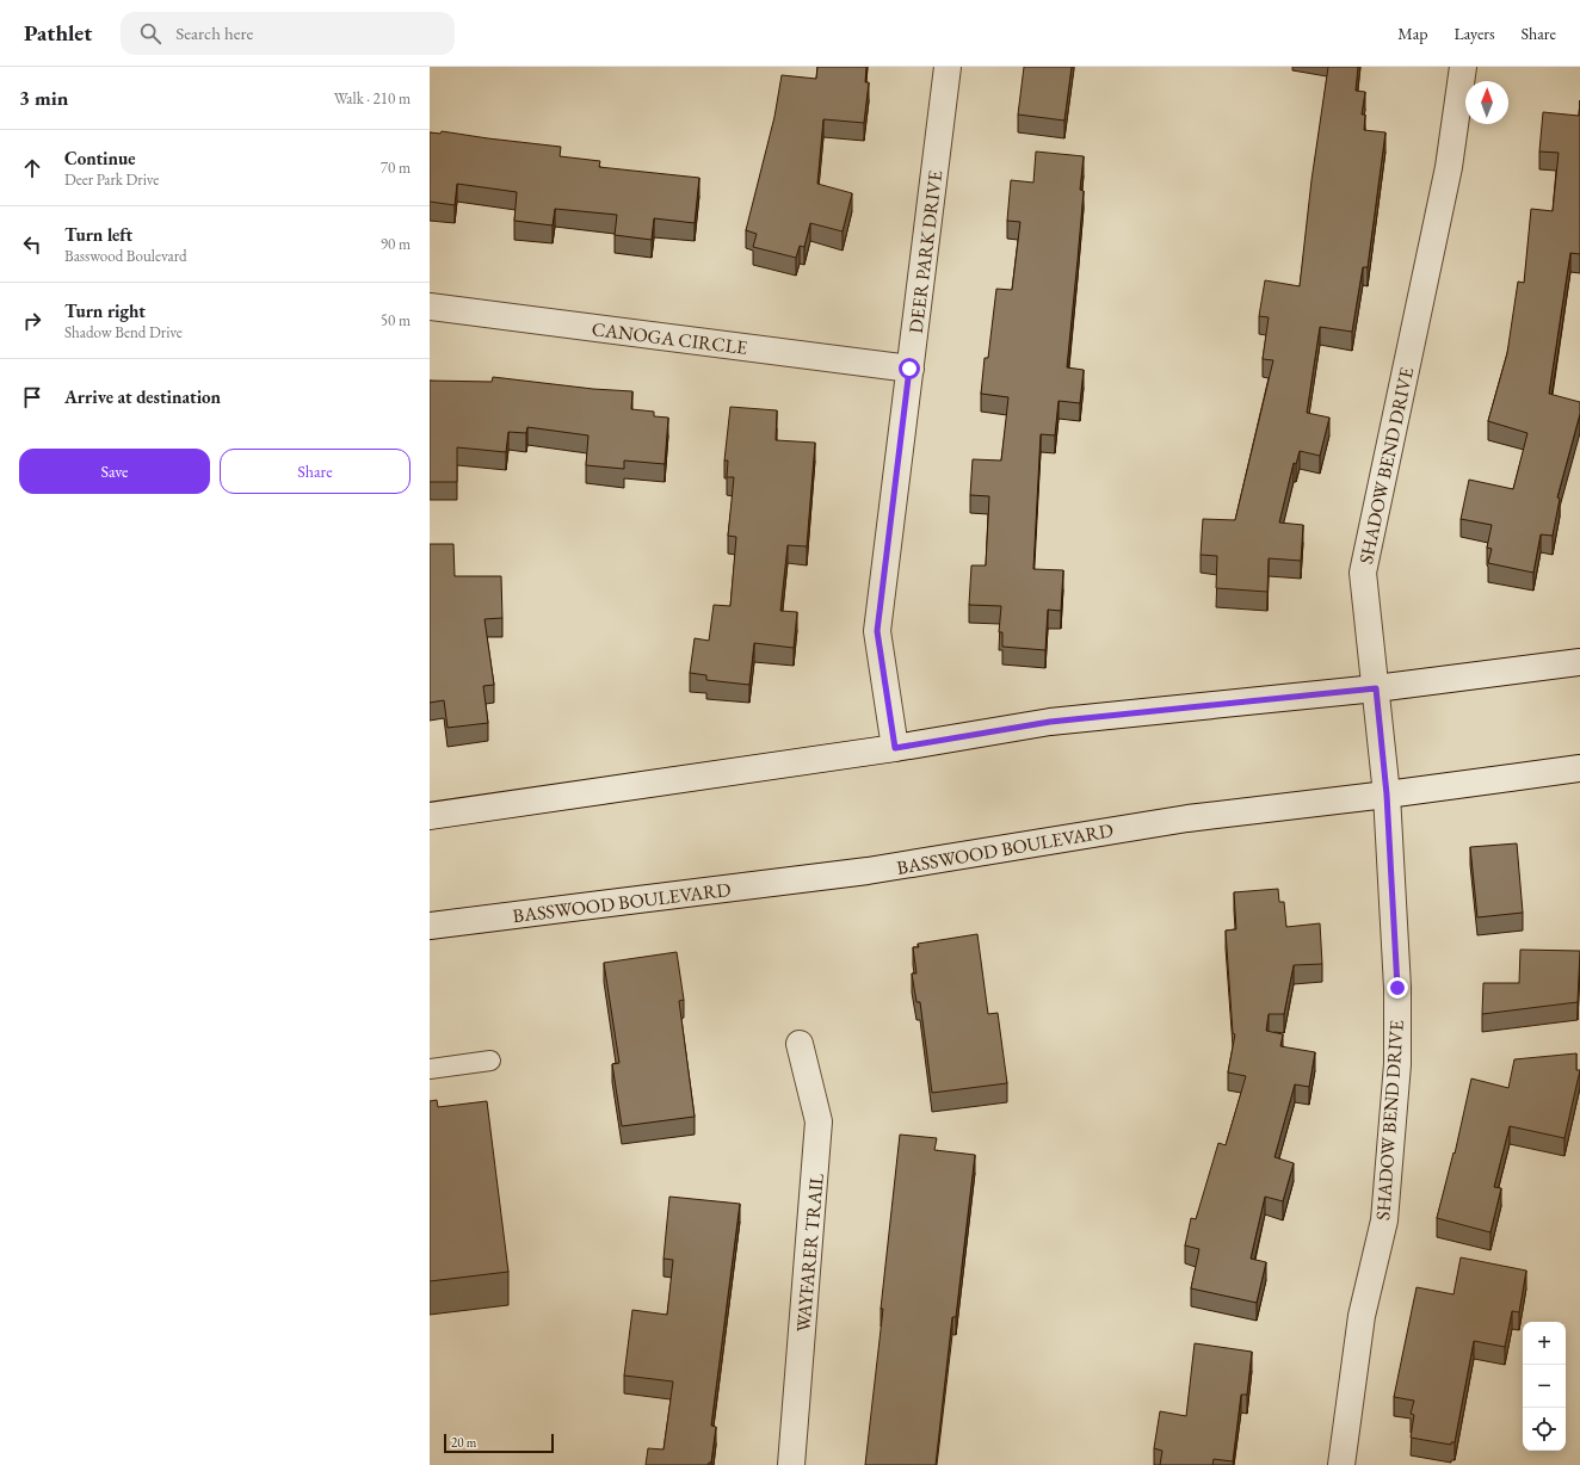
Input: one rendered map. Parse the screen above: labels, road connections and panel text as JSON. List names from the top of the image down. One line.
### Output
{"streets":{"street":["DEER PARK DRIVE","CANOGA CIRCLE","SHADOW BEND DRIVE","BASSWOOD BOULEVARD","WAYFARER TRAIL"]},"crossings":[["DEER PARK DRIVE","CANOGA CIRCLE"],["SHADOW BEND DRIVE","BASSWOOD BOULEVARD"]],"scale_bar":"20 m","north":"top","page":{"header":"Pathlet","search":"Search here","nav":["Map","Layers","Share"],"heading":["3 min","Walk · 210 m"],"list":[["Continue","Deer Park Drive","70 m"],["Turn left","Basswood Boulevard","90 m"],["Turn right","Shadow Bend Drive","50 m"],"Arrive at destination"],"buttons":["Save","Share"],"map_buttons":["+","−"],"scale":"20 m"}}
